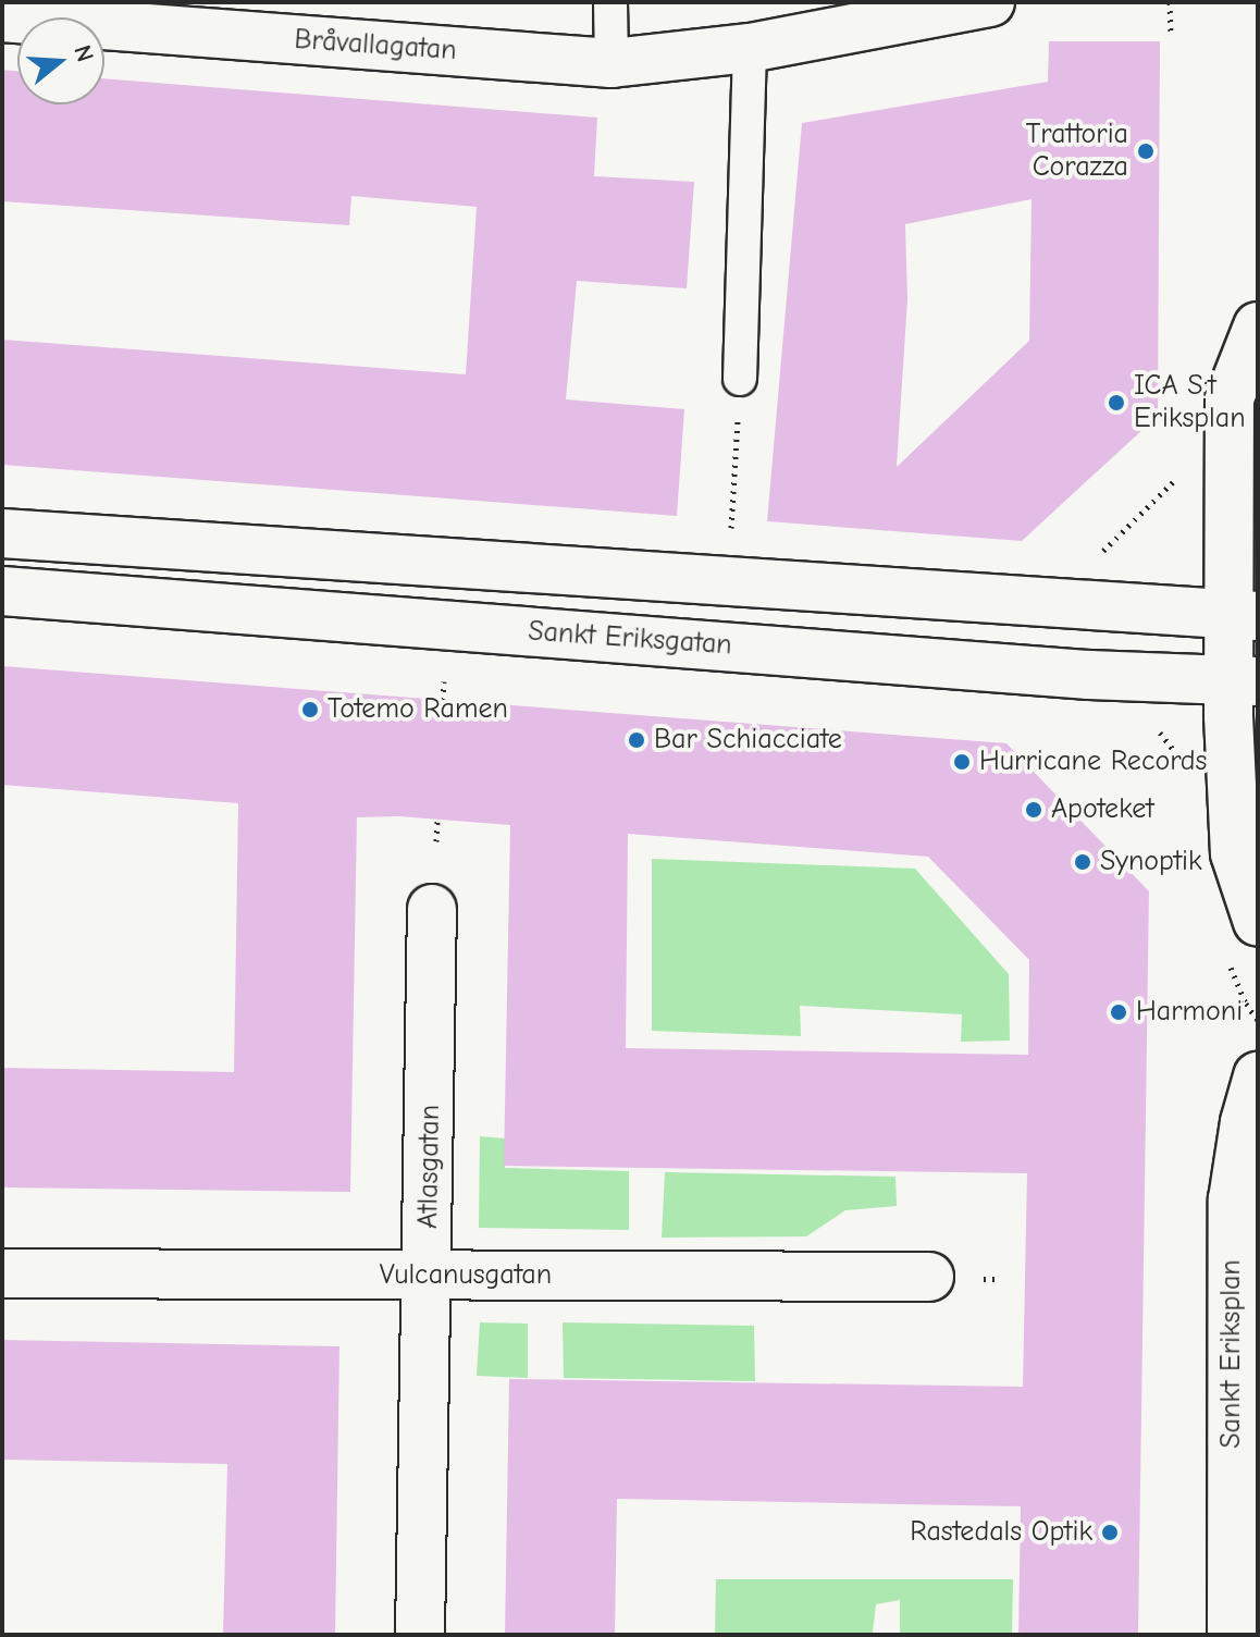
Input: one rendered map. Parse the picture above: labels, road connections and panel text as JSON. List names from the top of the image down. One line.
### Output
{"streets":{"street":["Bråvallagatan","Sankt Eriksgatan","Atlasgatan","Vulcanusgatan","Sankt Eriksplan"]},"crossings":[["Atlasgatan","Vulcanusgatan"]],"places":["Trattoria Corazza","ICA S:t Eriksplan","Totemo Ramen","Bar Schiacciate","Hurricane Records","Apoteket","Synoptik","Harmoni","Rastedals Optik"],"north":"right"}
